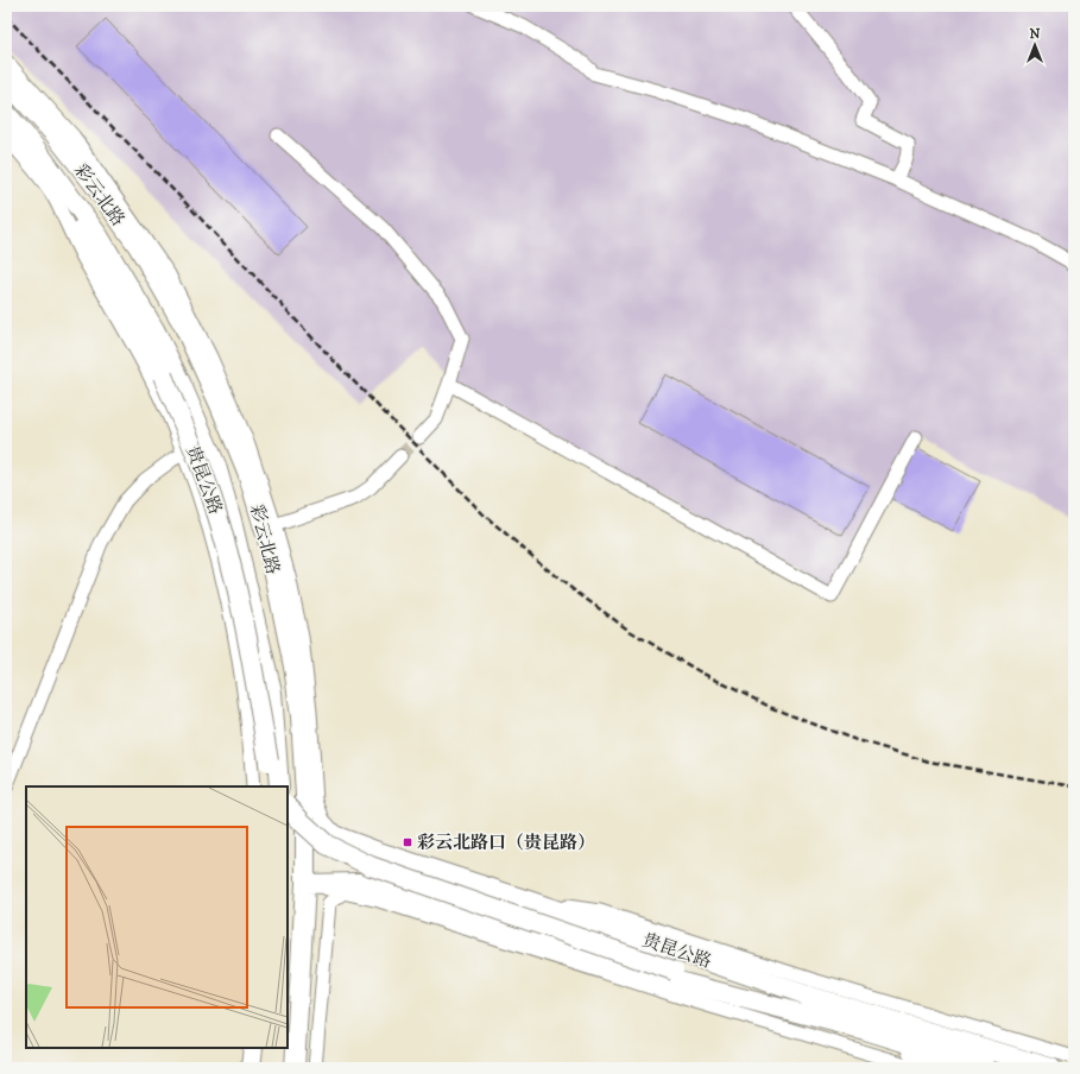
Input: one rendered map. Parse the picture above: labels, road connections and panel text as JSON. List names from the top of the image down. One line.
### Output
{"streets":{"highway":["彩云北路","贵昆公路"]},"crossings":[["彩云北路","贵昆公路"]],"places":{"transit":["彩云北路口（贵昆路）"]},"north":"top"}
